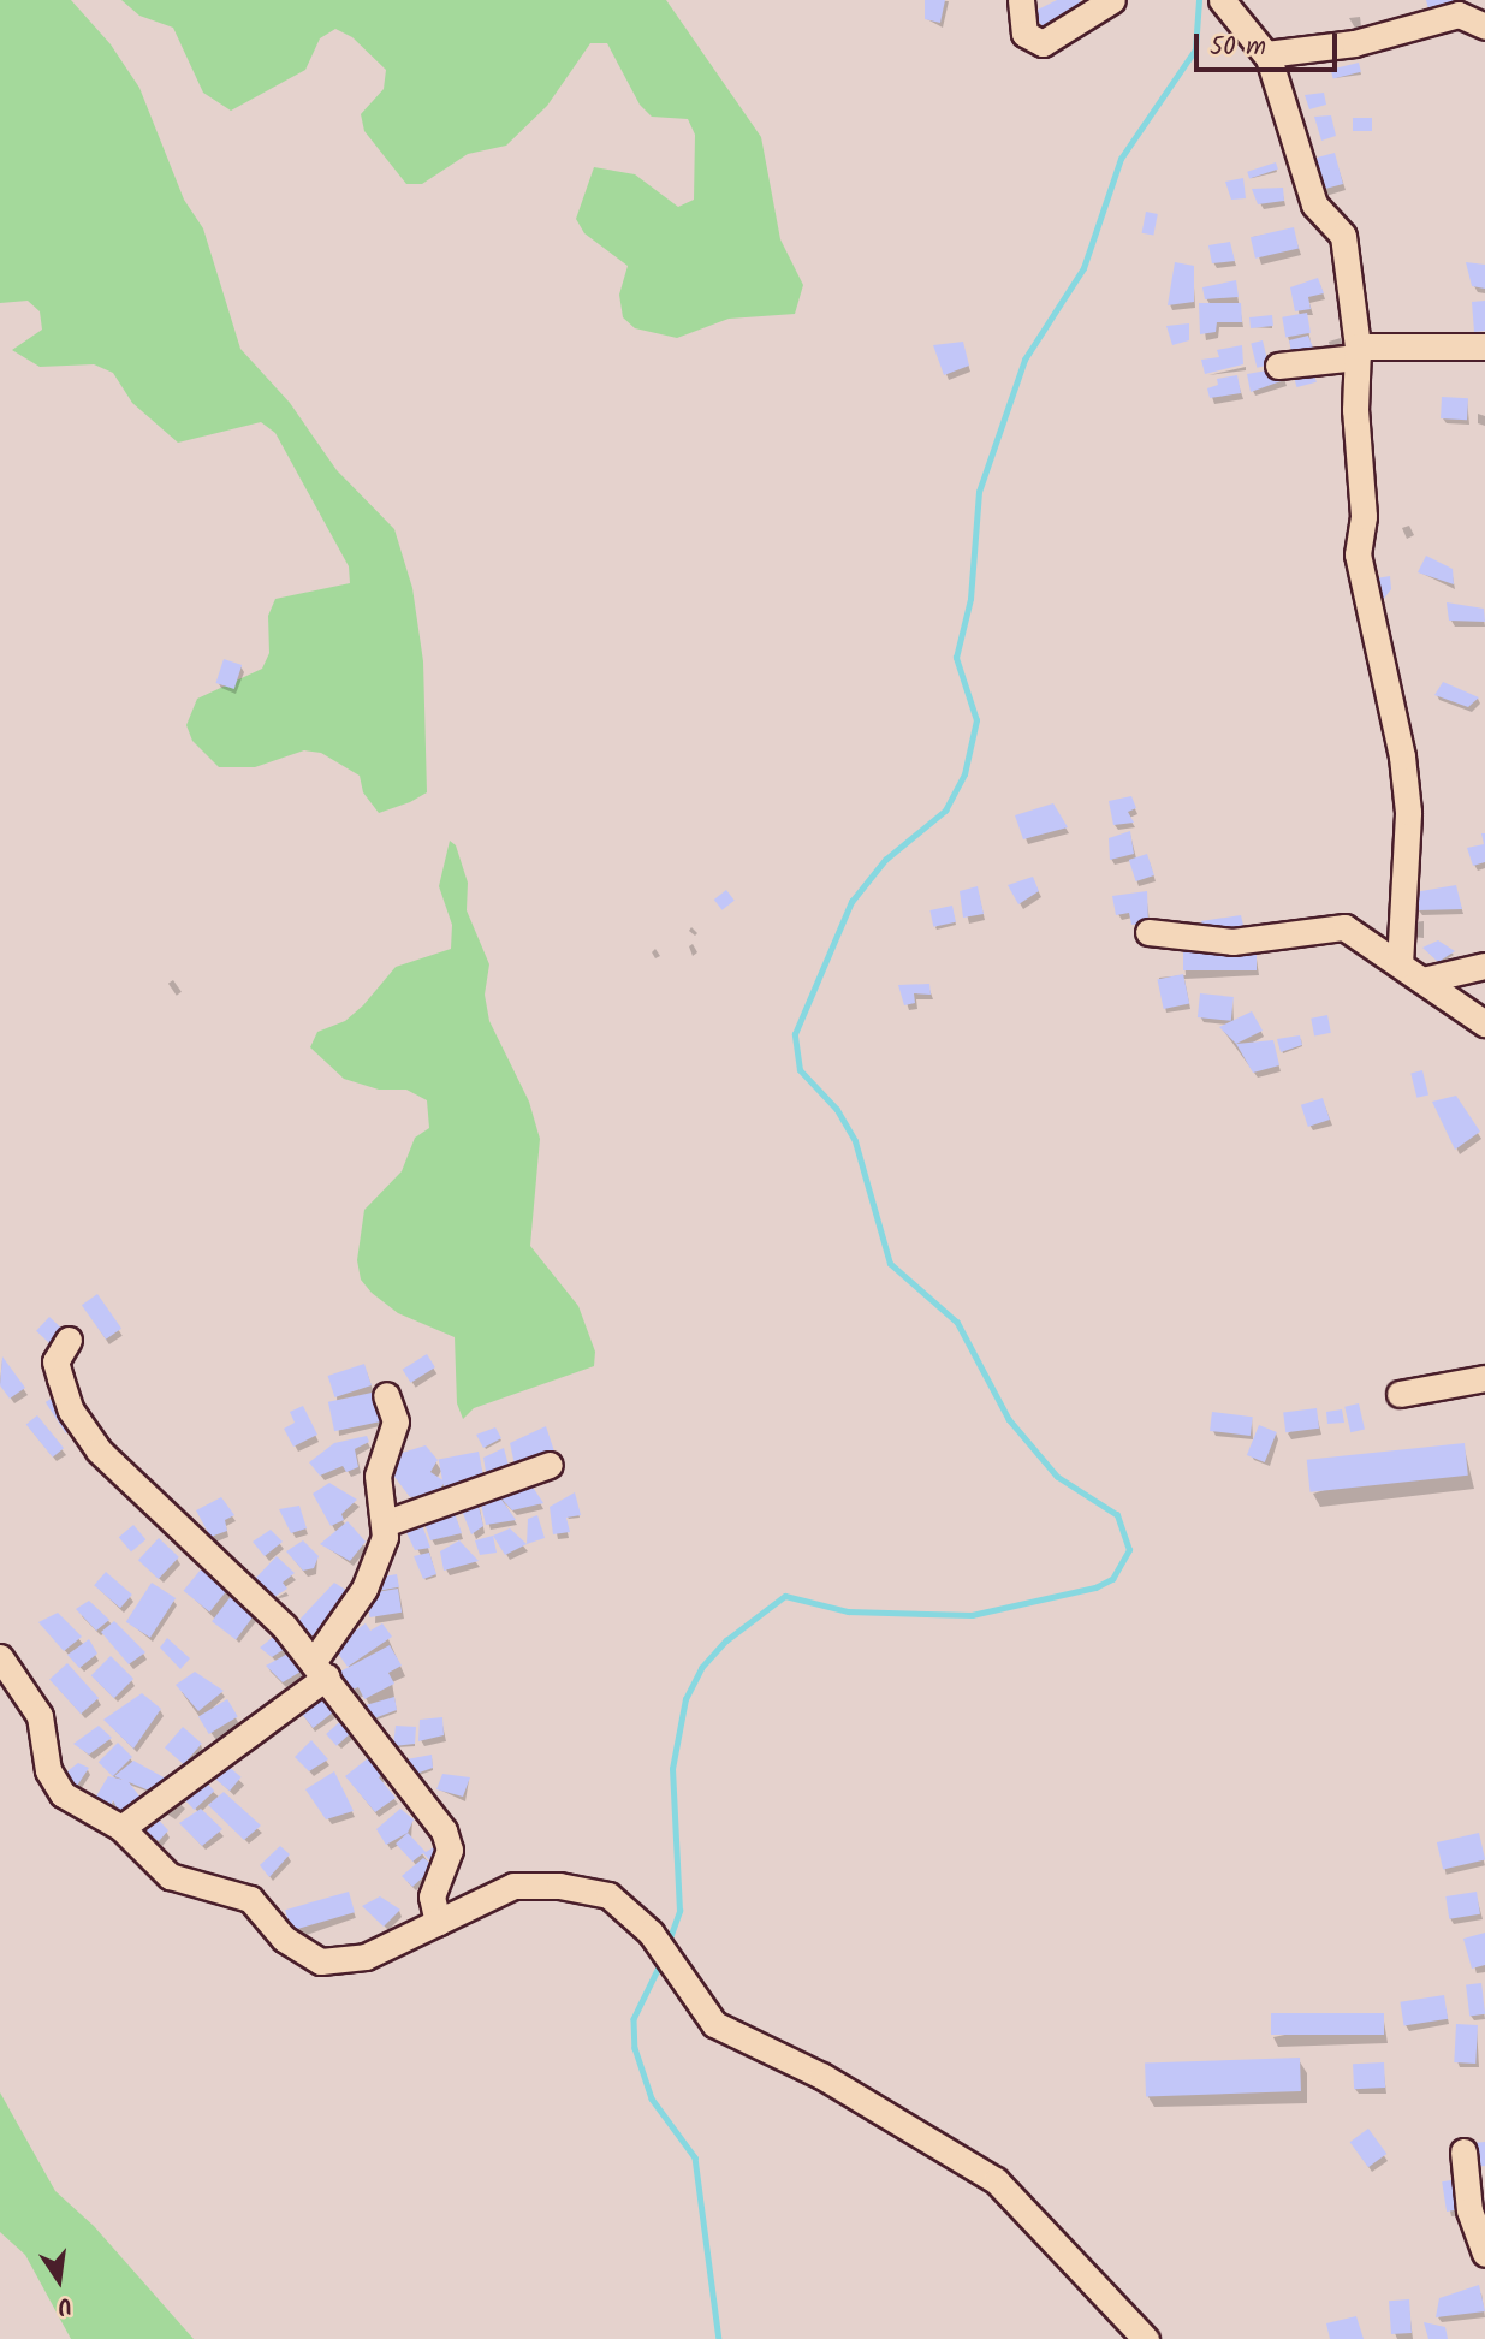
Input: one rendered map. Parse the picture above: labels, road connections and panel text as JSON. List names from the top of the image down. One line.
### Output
{"scale_bar":"50 m","north":"bottom"}
